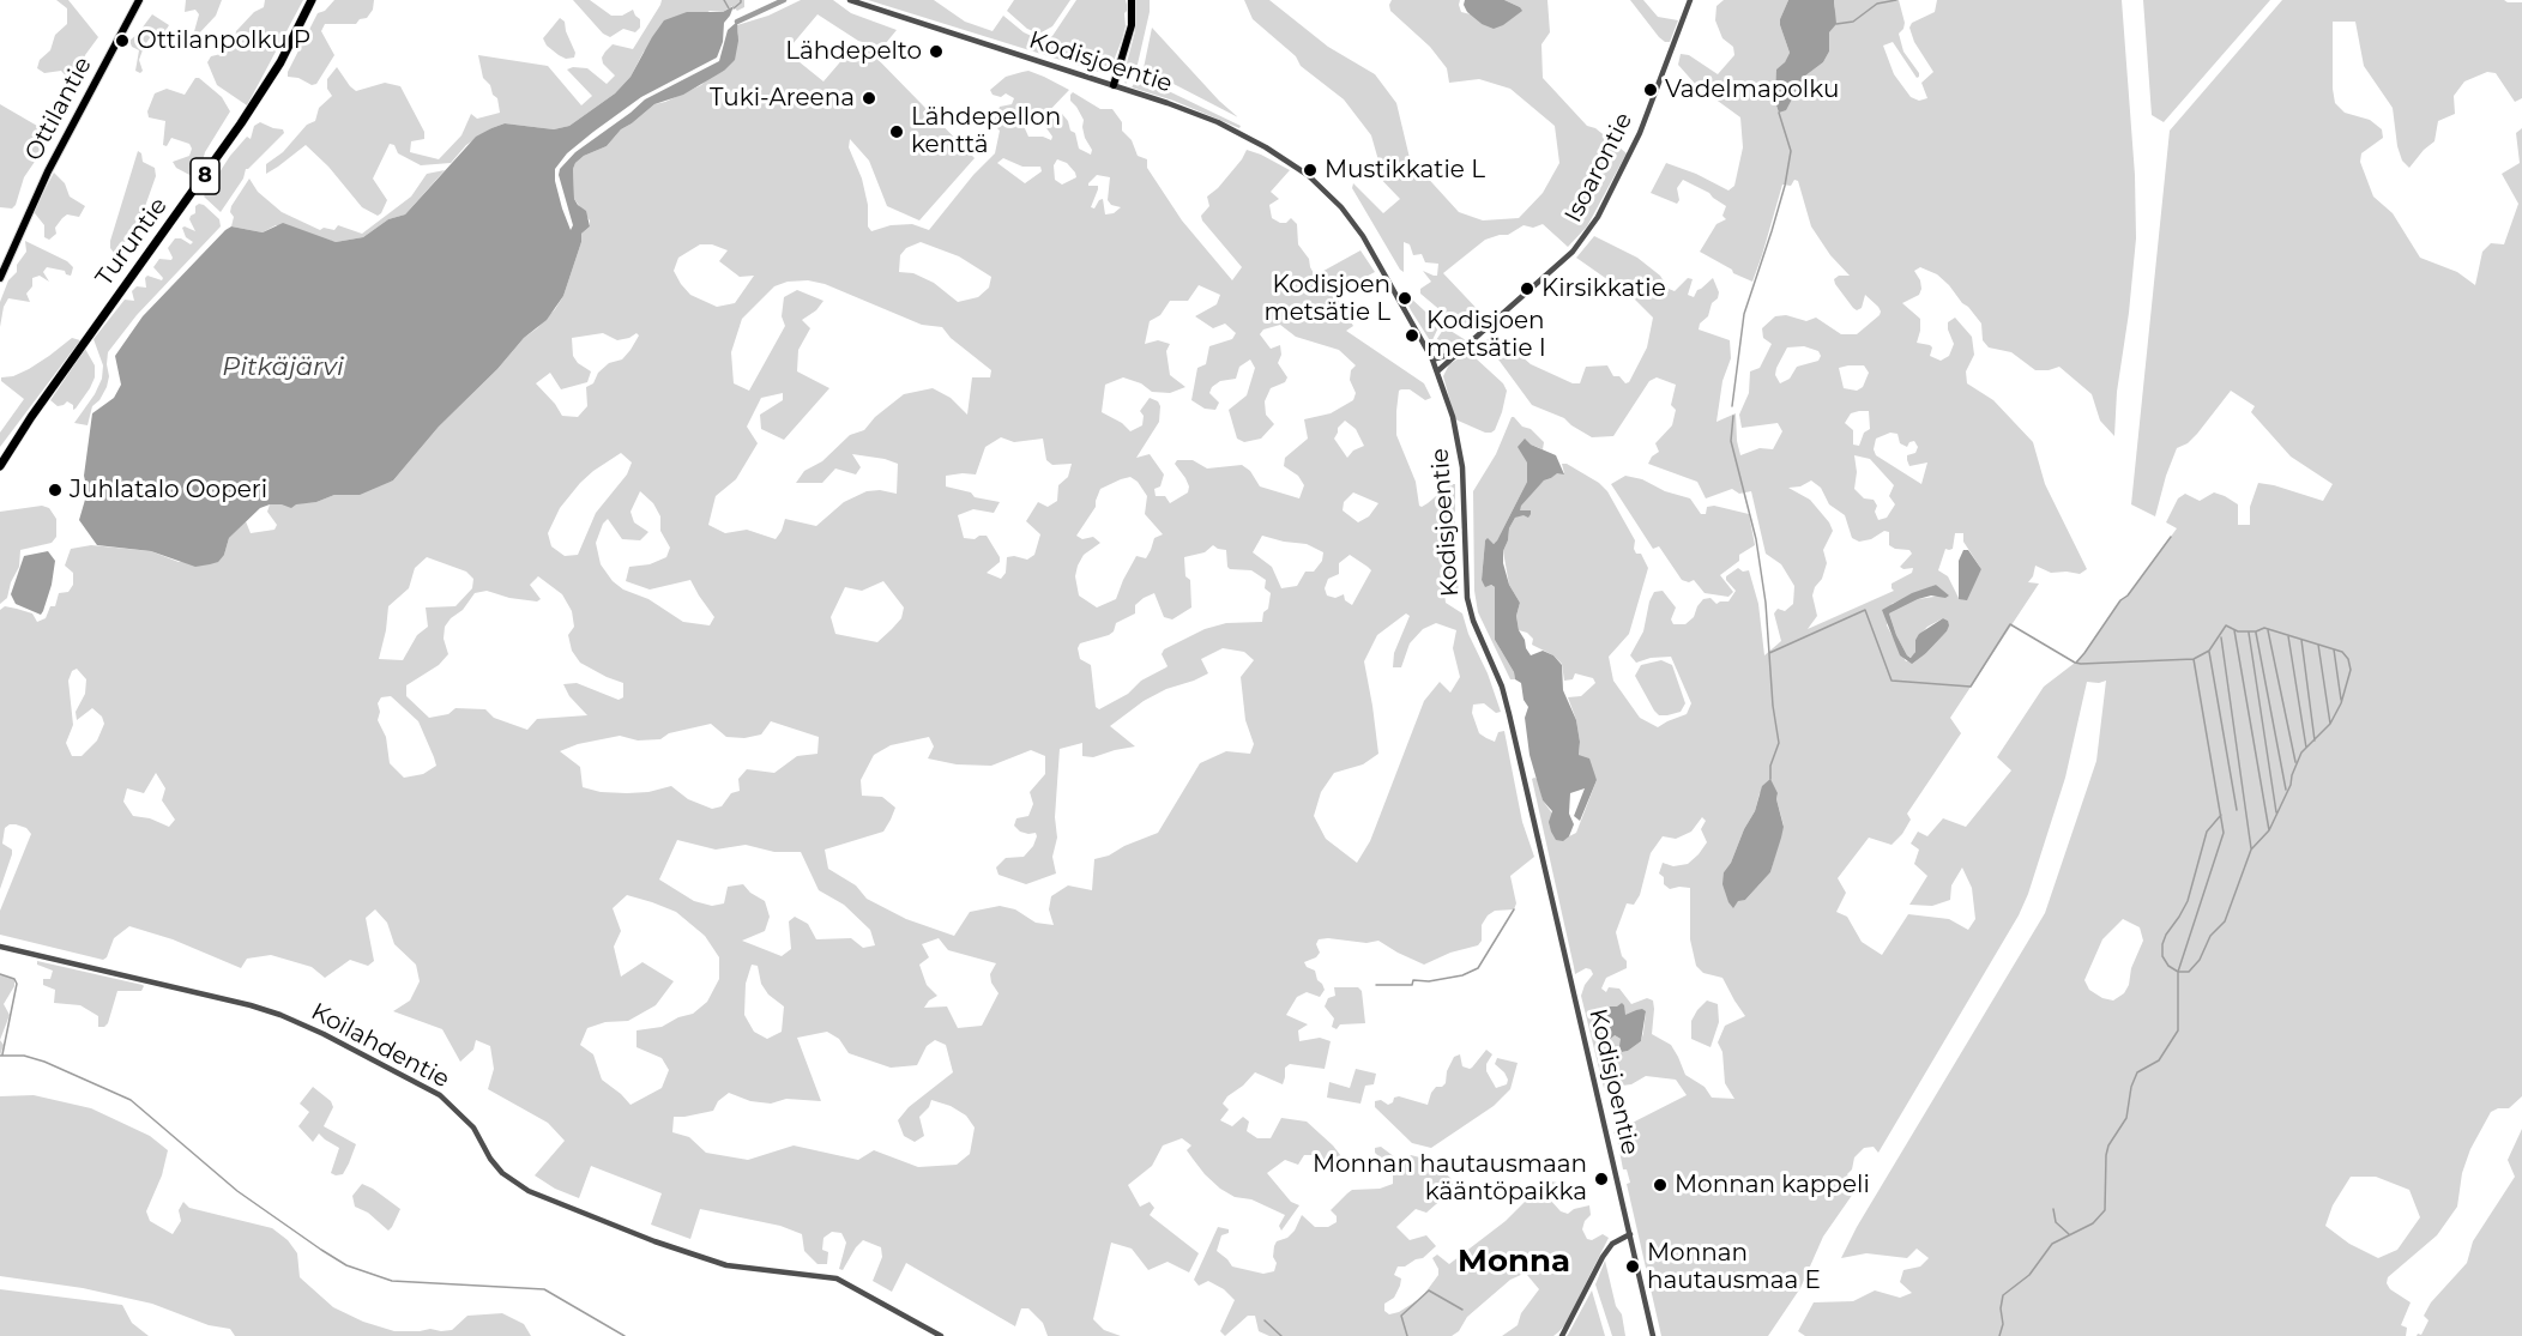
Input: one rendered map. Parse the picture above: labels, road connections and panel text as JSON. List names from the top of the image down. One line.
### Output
{"streets":{"highway":["8","Turuntie"],"main road":["Ottilantie"],"street":["Kodisjoentie","Isoarontie","Koilahdentie"]},"crossings":[["Kodisjoentie","Isoarontie"]],"districts":["Monna"],"water":["Pitkäjärvi"],"places":["Ottilanpolku P","Lähdepelto","Vadelmapolku","Tuki-Areena","Lähdepellon kenttä","Mustikkatie L","Kirsikkatie","Kodisjoen metsätie L","Kodisjoen metsätie I","Juhlatalo Ooperi","Monnan hautausmaan kääntöpaikka","Monnan kappeli","Monnan hautausmaa E"]}
